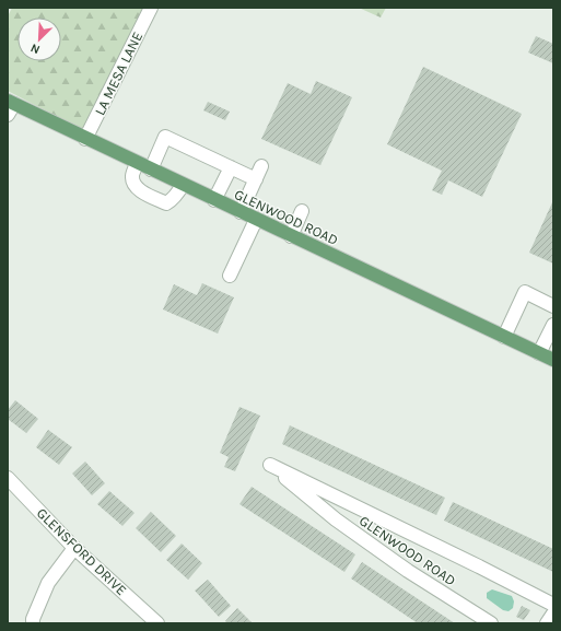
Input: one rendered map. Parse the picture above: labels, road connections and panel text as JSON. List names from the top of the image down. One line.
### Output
{"streets":{"main road":["GLENWOOD ROAD"],"street":["LA MESA LANE","GLENSFORD DRIVE"]},"crossings":[["LA MESA LANE","GLENWOOD ROAD"]],"north":"bottom left"}
